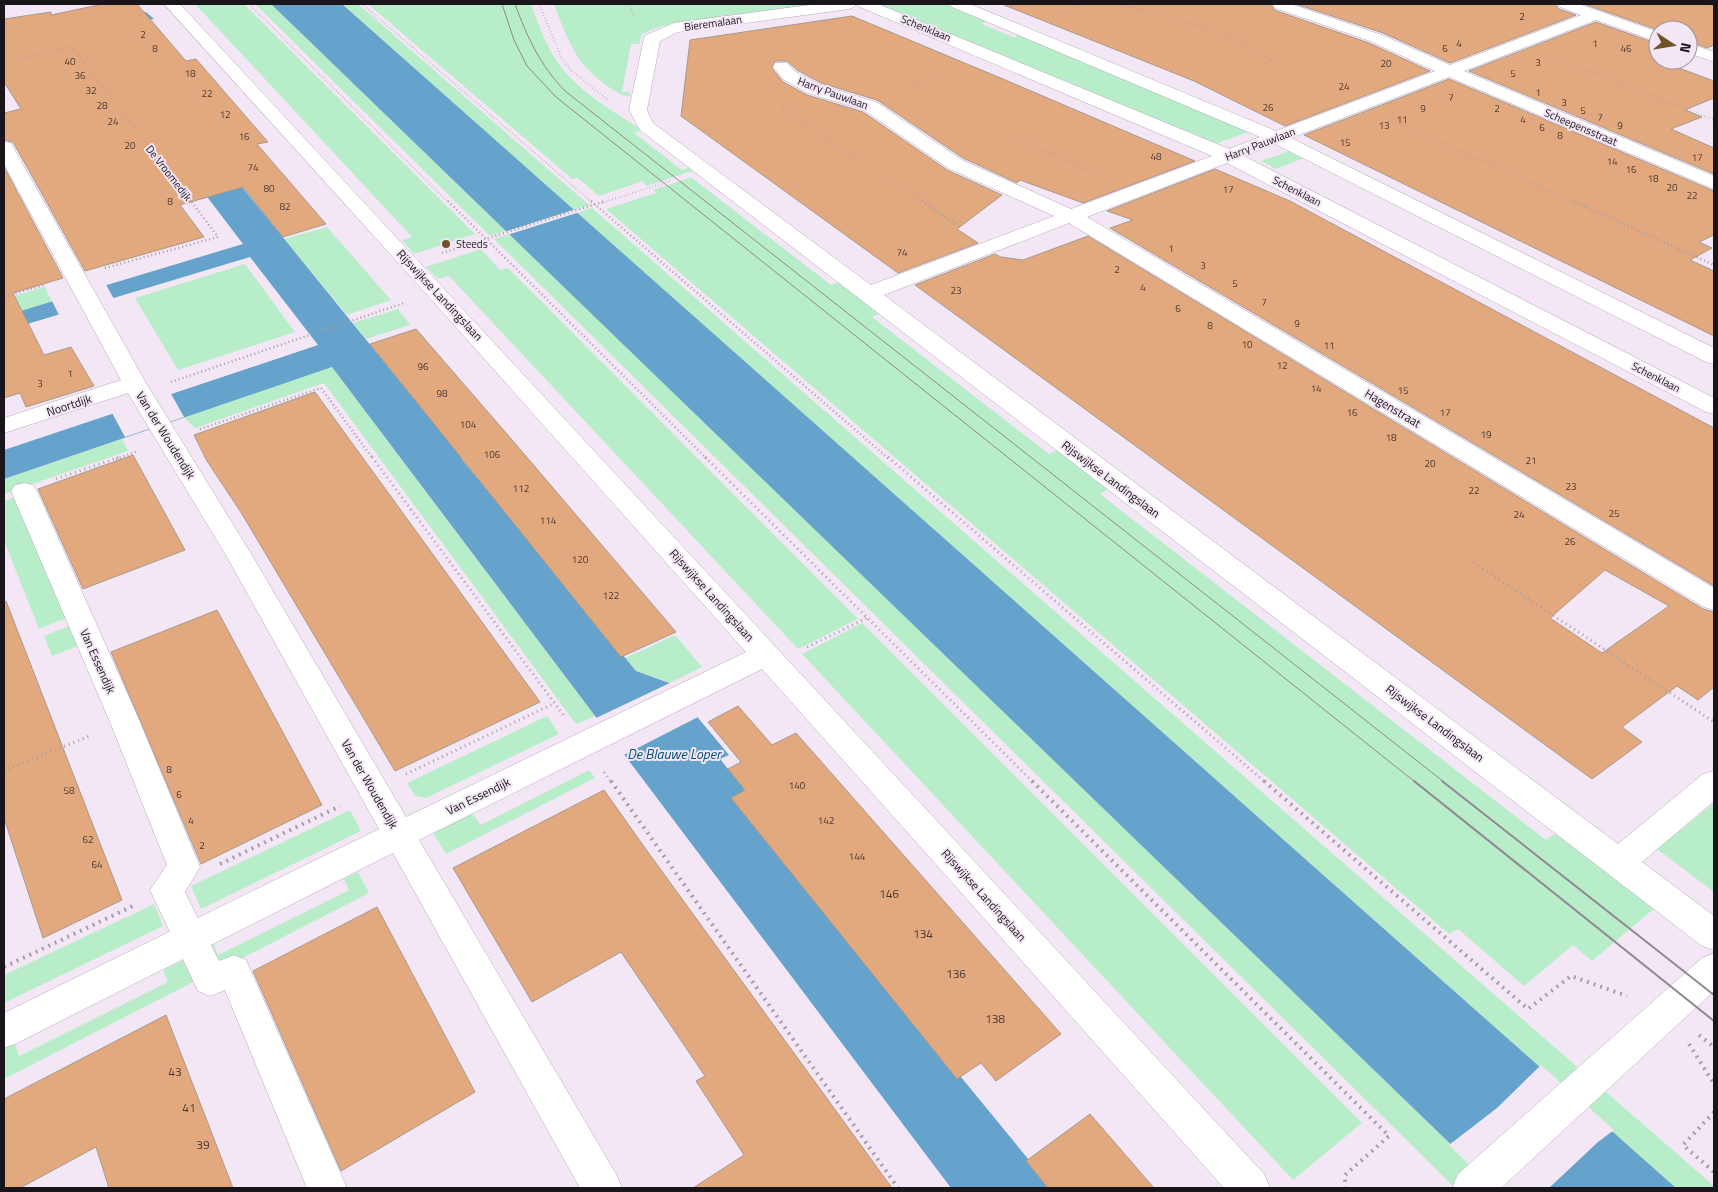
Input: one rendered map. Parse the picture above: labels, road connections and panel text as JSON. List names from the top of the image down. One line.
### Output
{"streets":{"street":["Bieremalaan","Schenklaan","Harry Pauwlaan","Scheepensstraat","Rijswijkse Landingslaan","Noortdijk","Hagenstraat","Van der Woudendijk","Van Essendijk"],"path":["De Vroomedijk"]},"crossings":[["Bieremalaan","Rijswijkse Landingslaan"],["Schenklaan","Harry Pauwlaan"],["Harry Pauwlaan","Scheepensstraat"],["Harry Pauwlaan","Rijswijkse Landingslaan"],["Harry Pauwlaan","Hagenstraat"],["Rijswijkse Landingslaan","Van Essendijk"],["Noortdijk","Van der Woudendijk"],["Van der Woudendijk","Van Essendijk"]],"water":["De Blauwe Loper"],"places":["Steeds"],"house_numbers":["2","2","4","1","8","6","46","40","3","20","18","5","36","24","32","1","22","7","3","28","26","9","2","5","12","7","11","4","24","13","9","6","8","16","15","20","48","17","14","74","16","18","20","80","17","22","8","82","1","74","3","2","5","4","23","7","6","9","8","10","11","12","96","1","3","14","15","98","16","17","104","19","18","106","21","20","23","112","22","25","24","114","26","120","122","8","140","58","6","4","142","62","2","144","64","146","134","136","138","43","41","39"],"north":"right"}
